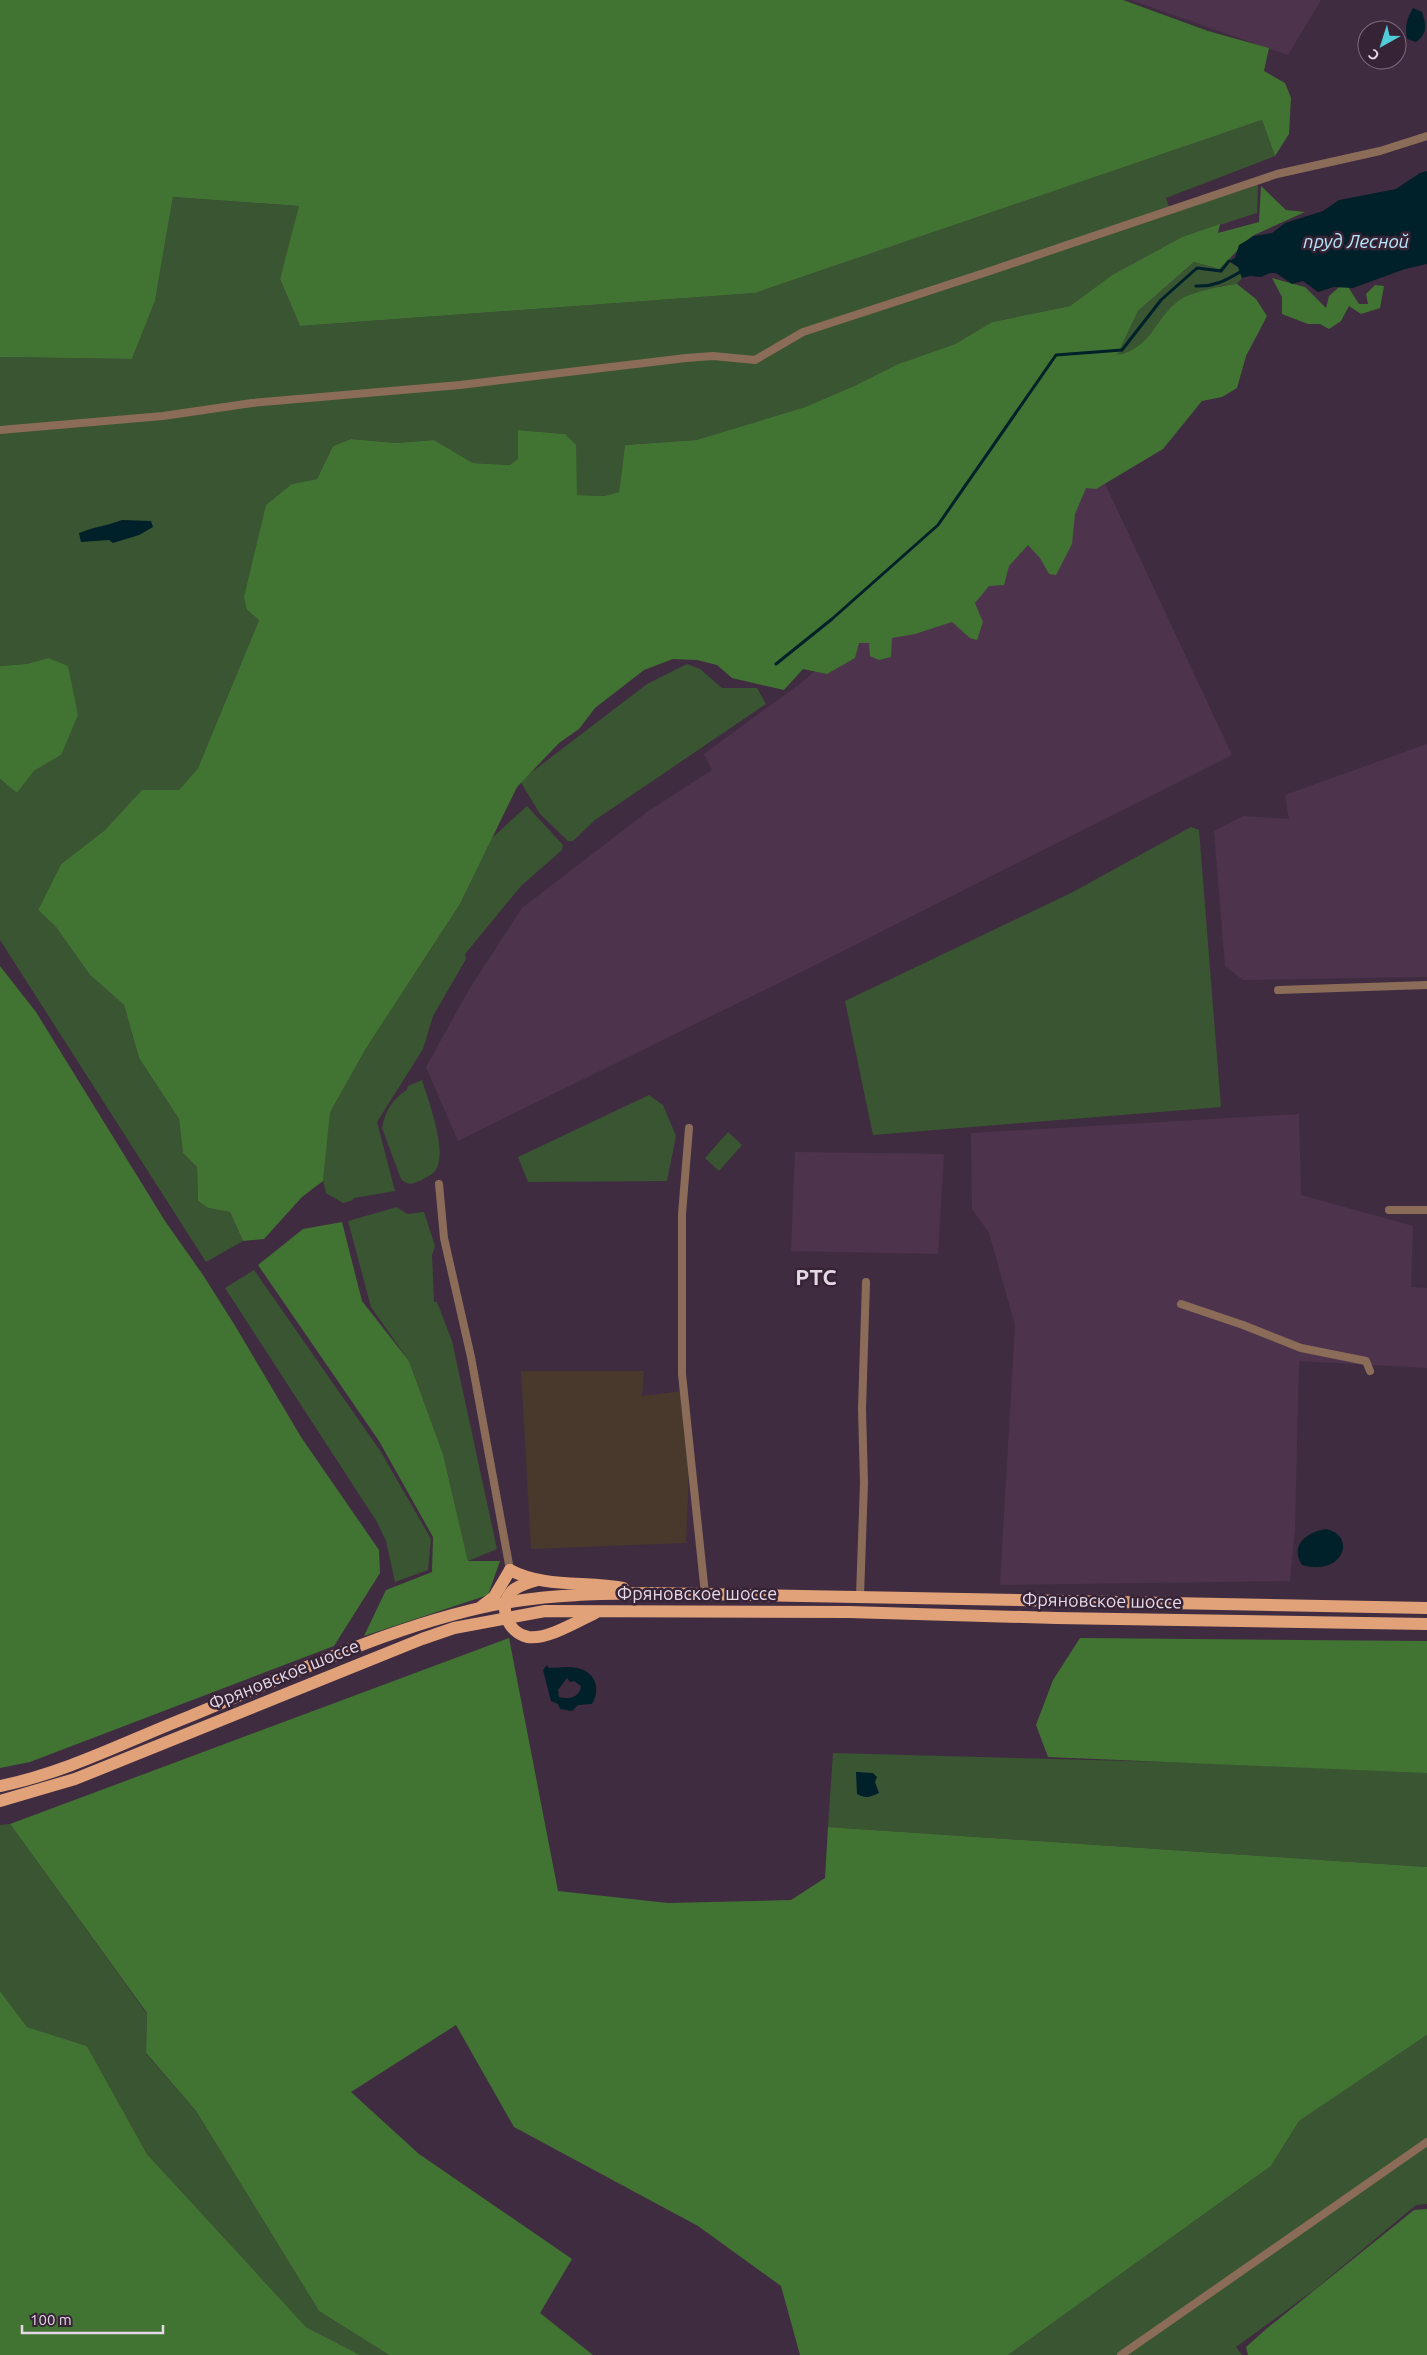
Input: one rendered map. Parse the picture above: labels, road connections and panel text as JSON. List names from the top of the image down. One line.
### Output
{"streets":{"main road":["Фряновское шоссе"]},"districts":["РТС"],"water":["пруд Лесной"],"scale_bar":"100 m","north":"bottom left"}
